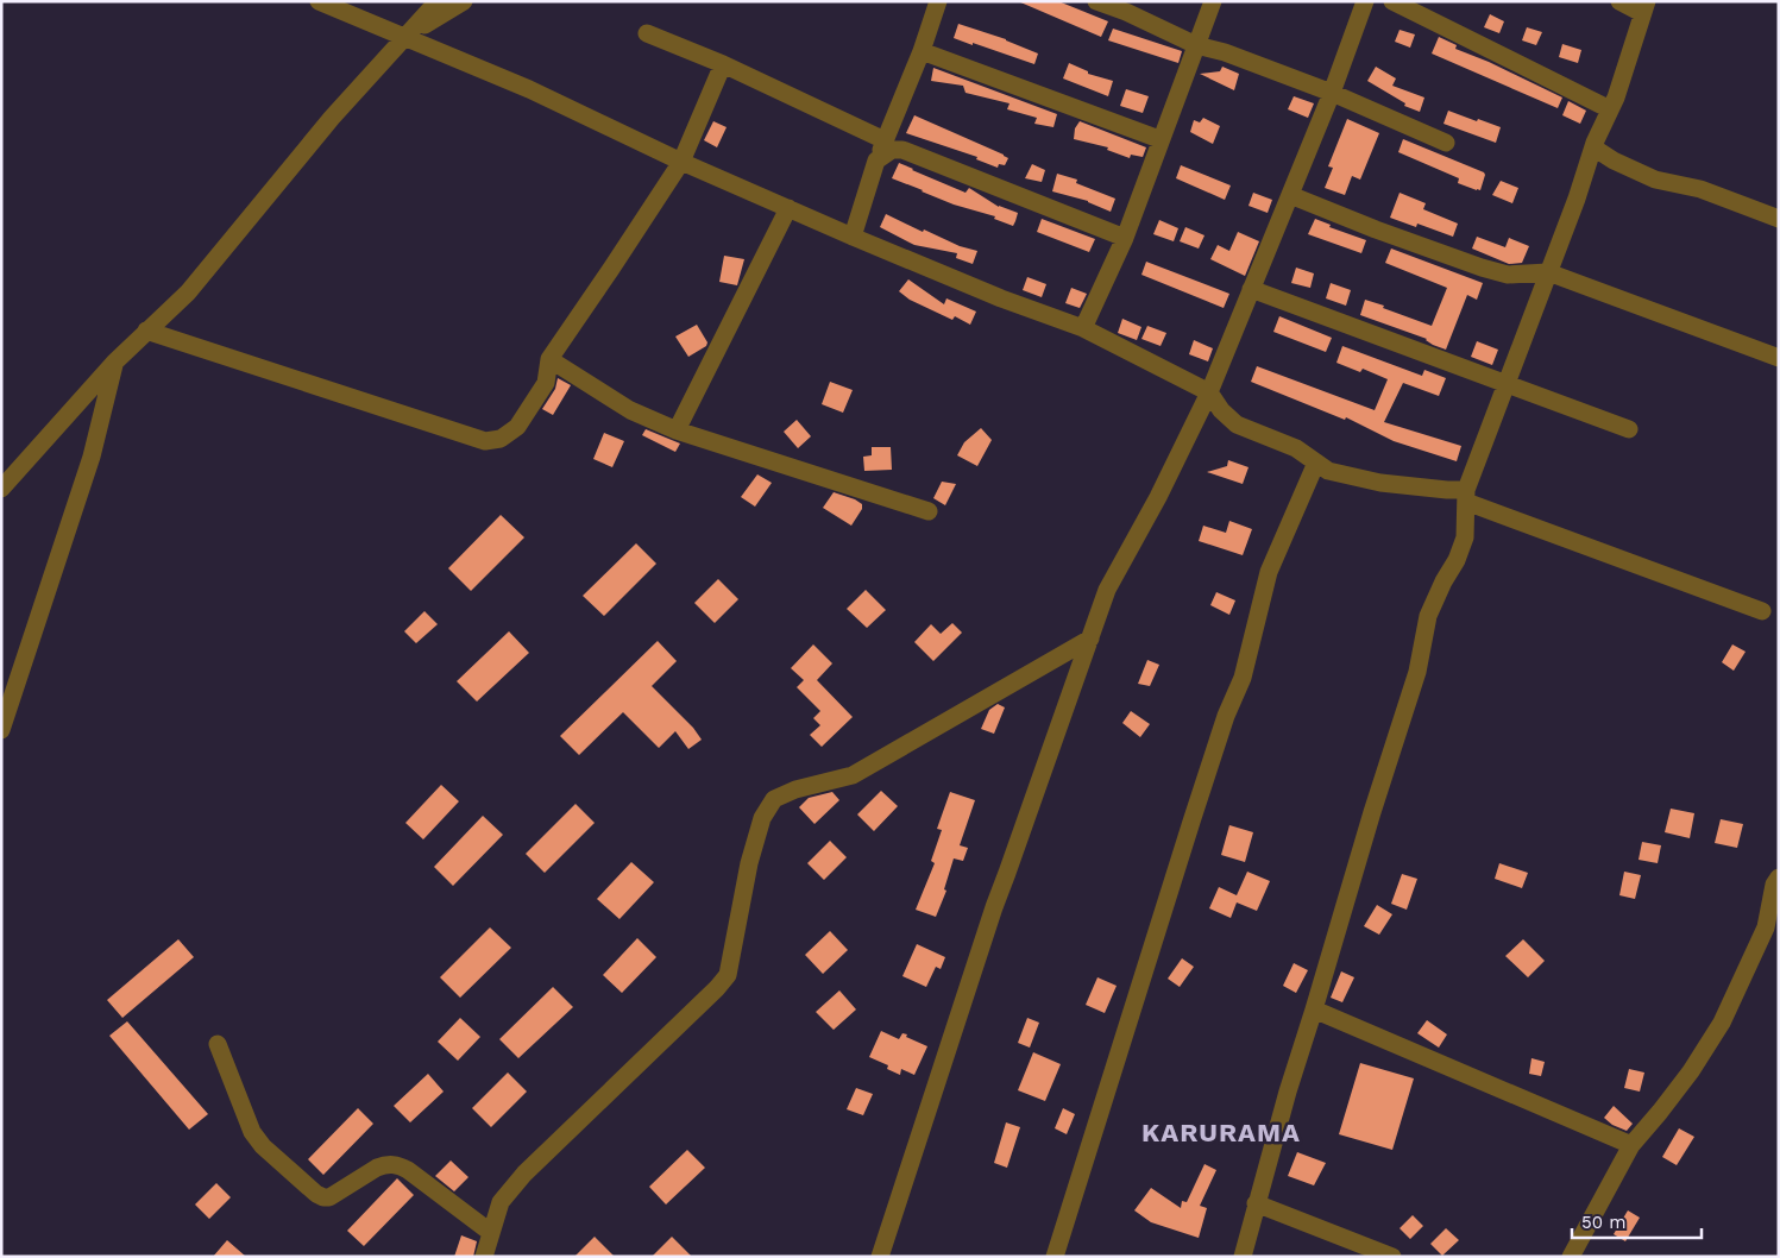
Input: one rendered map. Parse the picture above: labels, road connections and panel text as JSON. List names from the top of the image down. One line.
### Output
{"districts":["KARURAMA"],"scale_bar":"50 m"}
